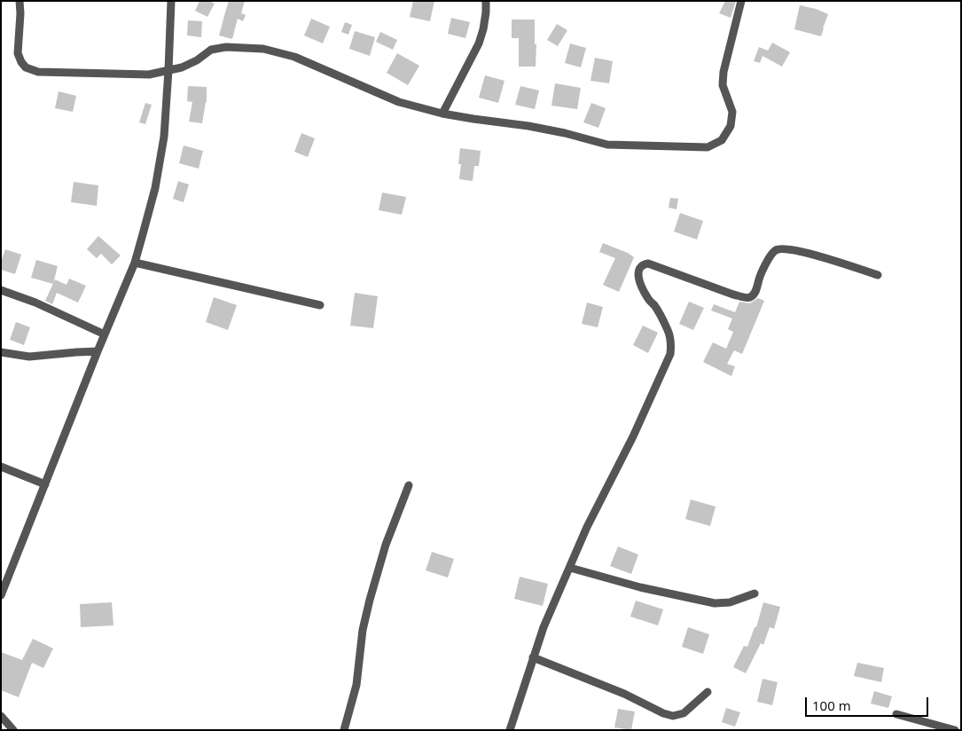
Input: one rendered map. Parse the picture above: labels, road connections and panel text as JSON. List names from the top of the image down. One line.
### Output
{"scale_bar":"100 m"}
